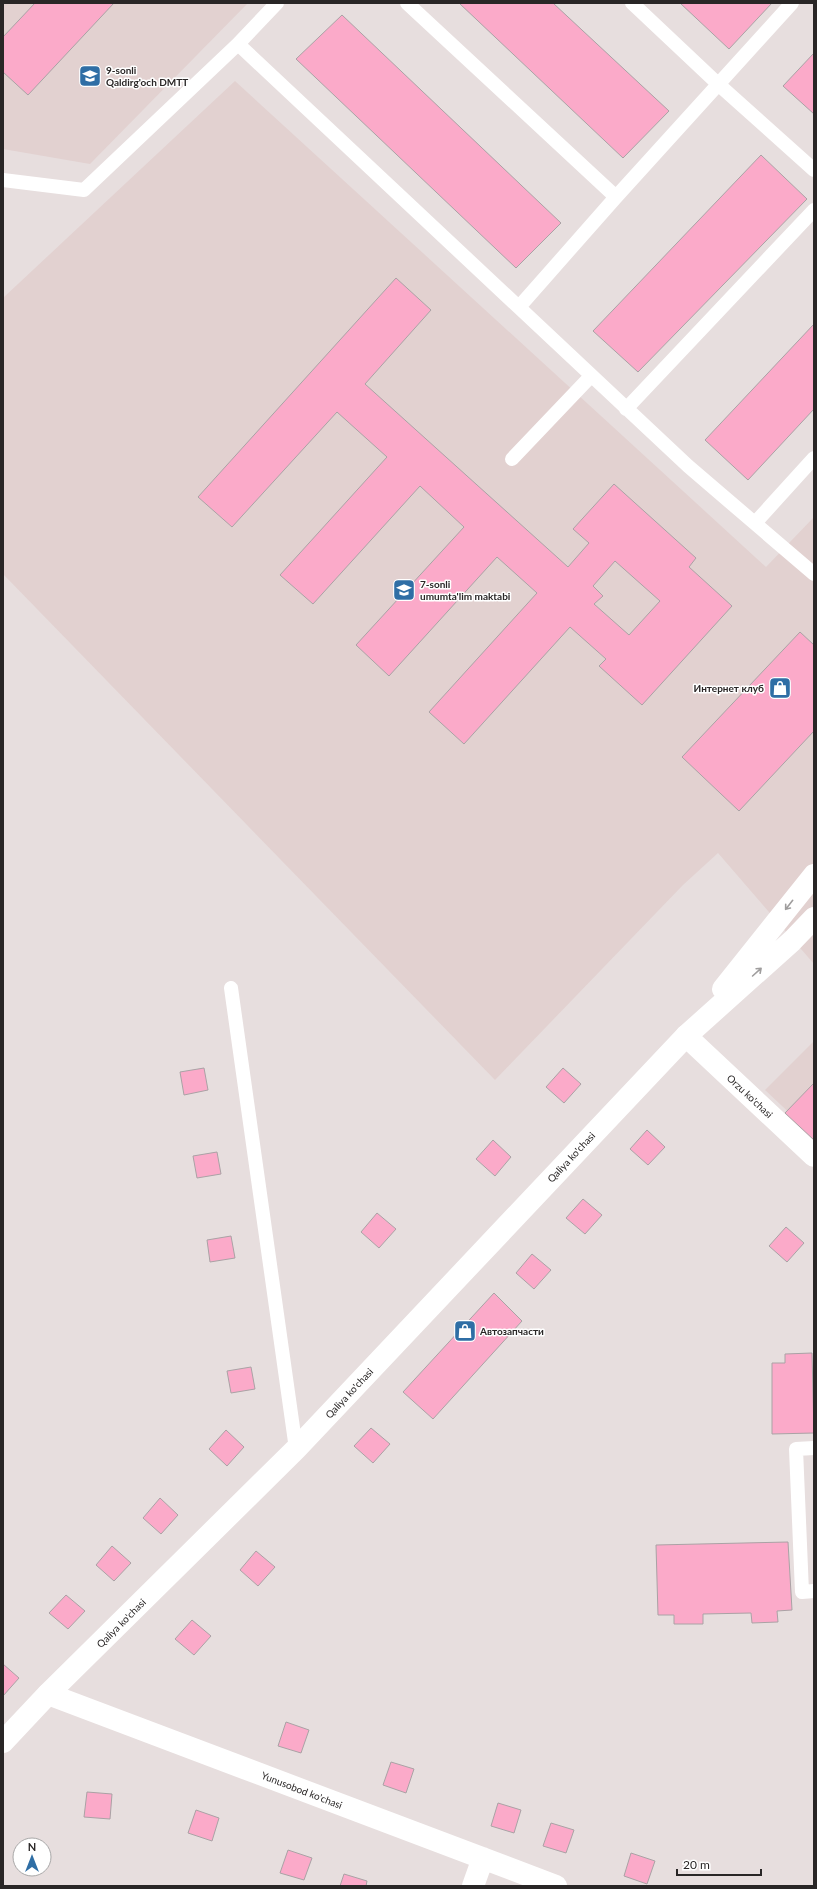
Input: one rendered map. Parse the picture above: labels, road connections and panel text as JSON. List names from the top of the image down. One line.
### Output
{"streets":{"main road":["Orzu ko'chasi","Qaliya ko'chasi","Yunusobod ko'chasi"]},"crossings":[["Orzu ko'chasi","Qaliya ko'chasi"],["Qaliya ko'chasi","Yunusobod ko'chasi"]],"places":{"school or university":["9-sonli Qaldirg'och DMTT","7-sonli umumta'lim maktabi"],"shop":["Интернет клуб","Автозапчасти"]},"scale_bar":"20 m","north":"top"}
